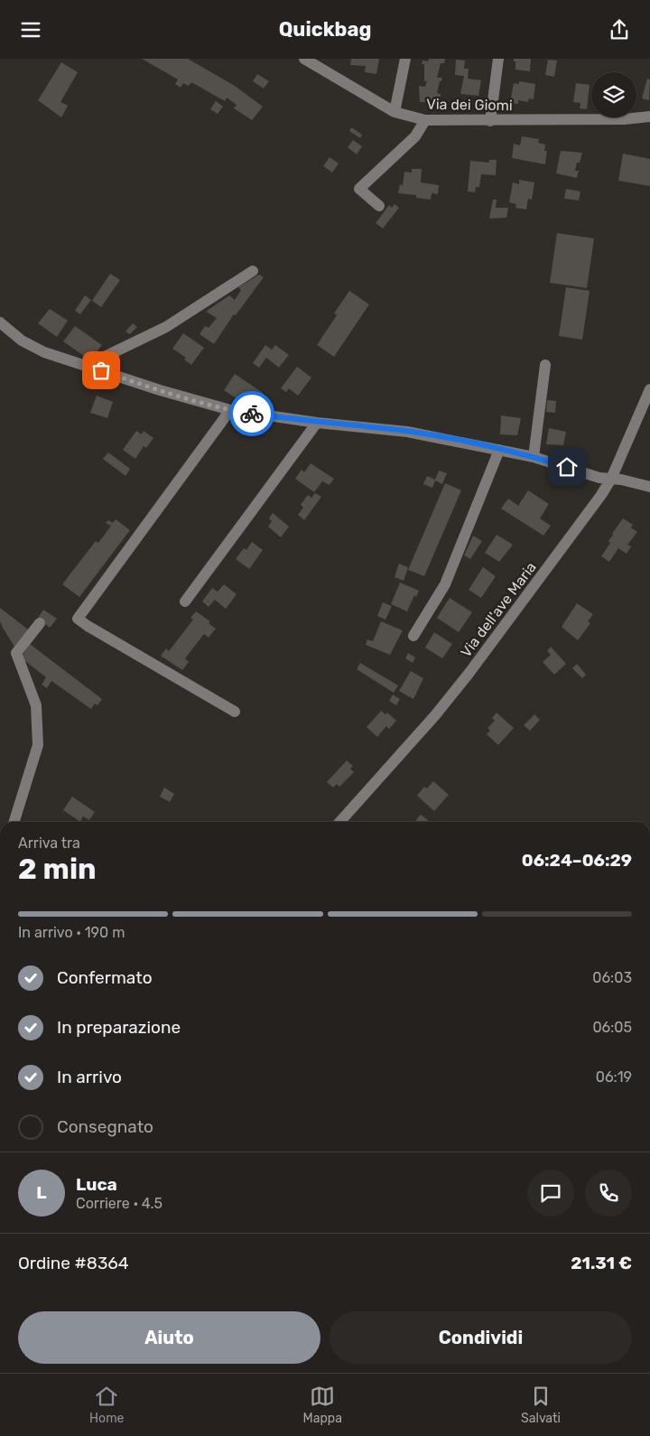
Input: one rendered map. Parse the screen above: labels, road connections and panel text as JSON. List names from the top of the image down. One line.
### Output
{"streets":{"street":["Via dei Giomi","Via dell'ave Maria"]},"page":{"header":"Quickbag","heading":["2 min","Arriva tra","06:24–06:29"],"panel":["Luca","Corriere · 4.5","Ordine #8364","21.31 €"],"bar":"In arrivo · 190 m","list":[["Confermato","06:03"],["In preparazione","06:05"],["In arrivo","06:19"],"Consegnato"],"round":"L","buttons":["Aiuto","Condividi"],"tabs":["Home","Mappa","Salvati"]}}
